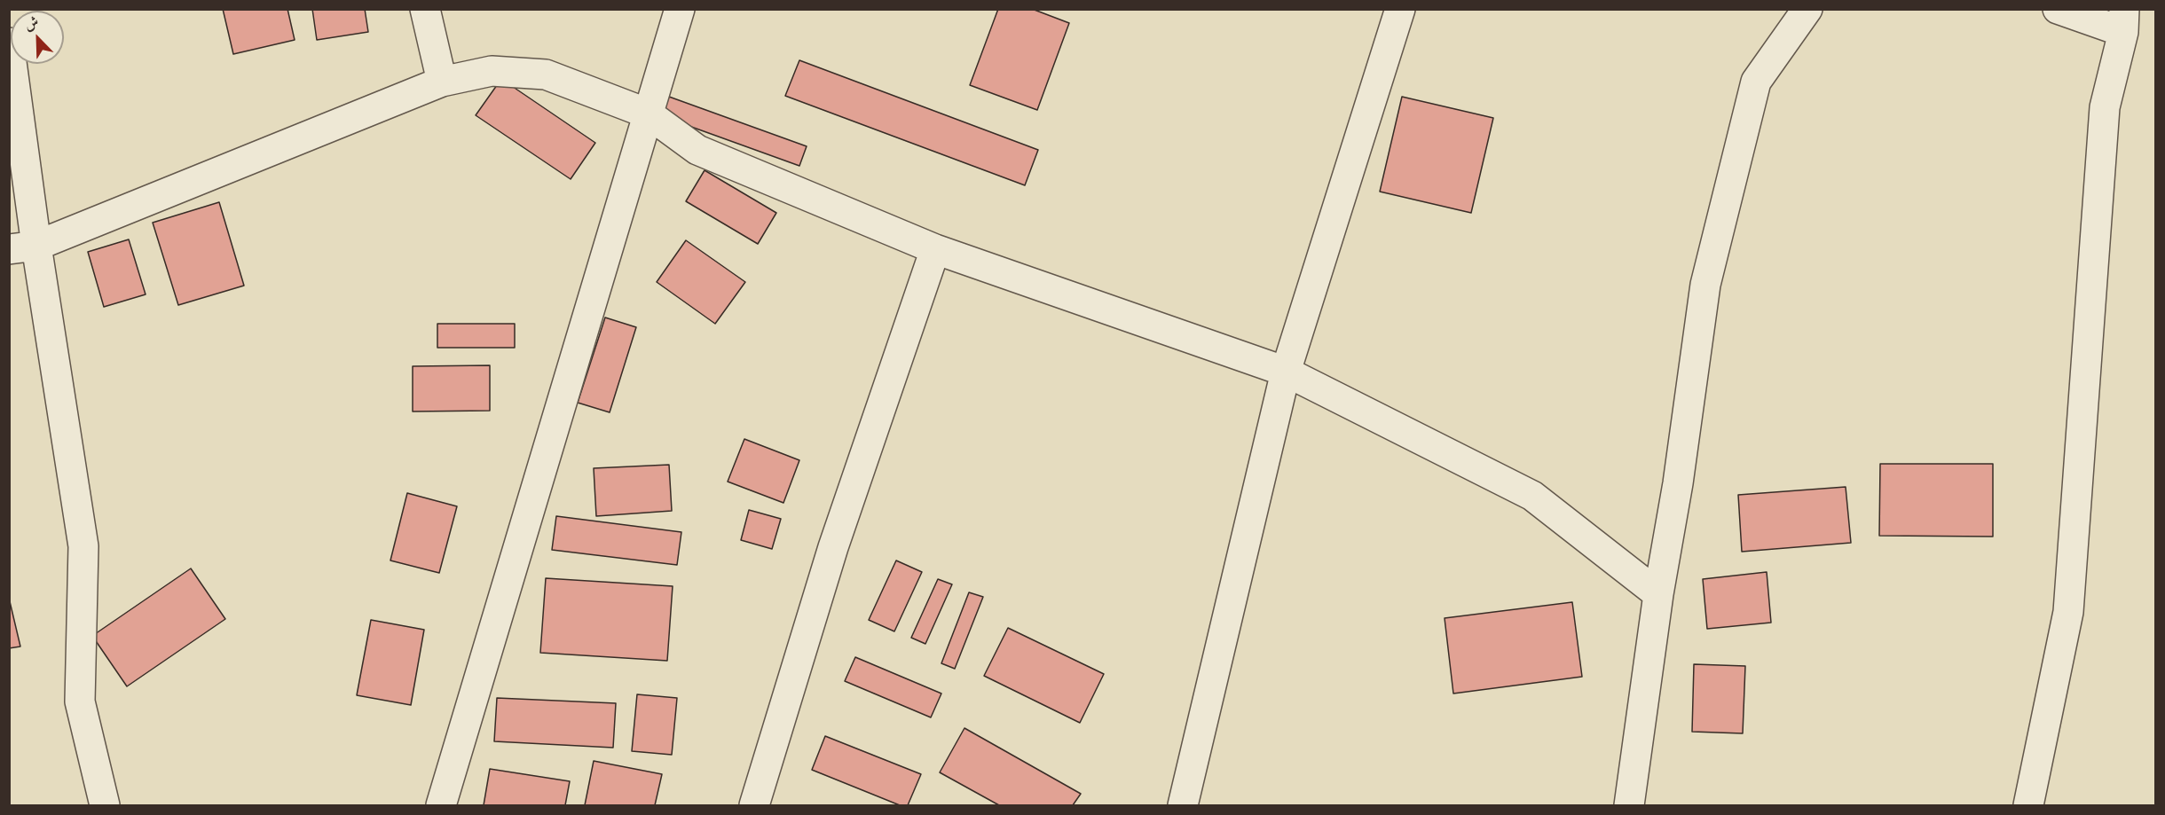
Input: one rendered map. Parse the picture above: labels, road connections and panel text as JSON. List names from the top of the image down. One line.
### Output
{"north":"top left"}
